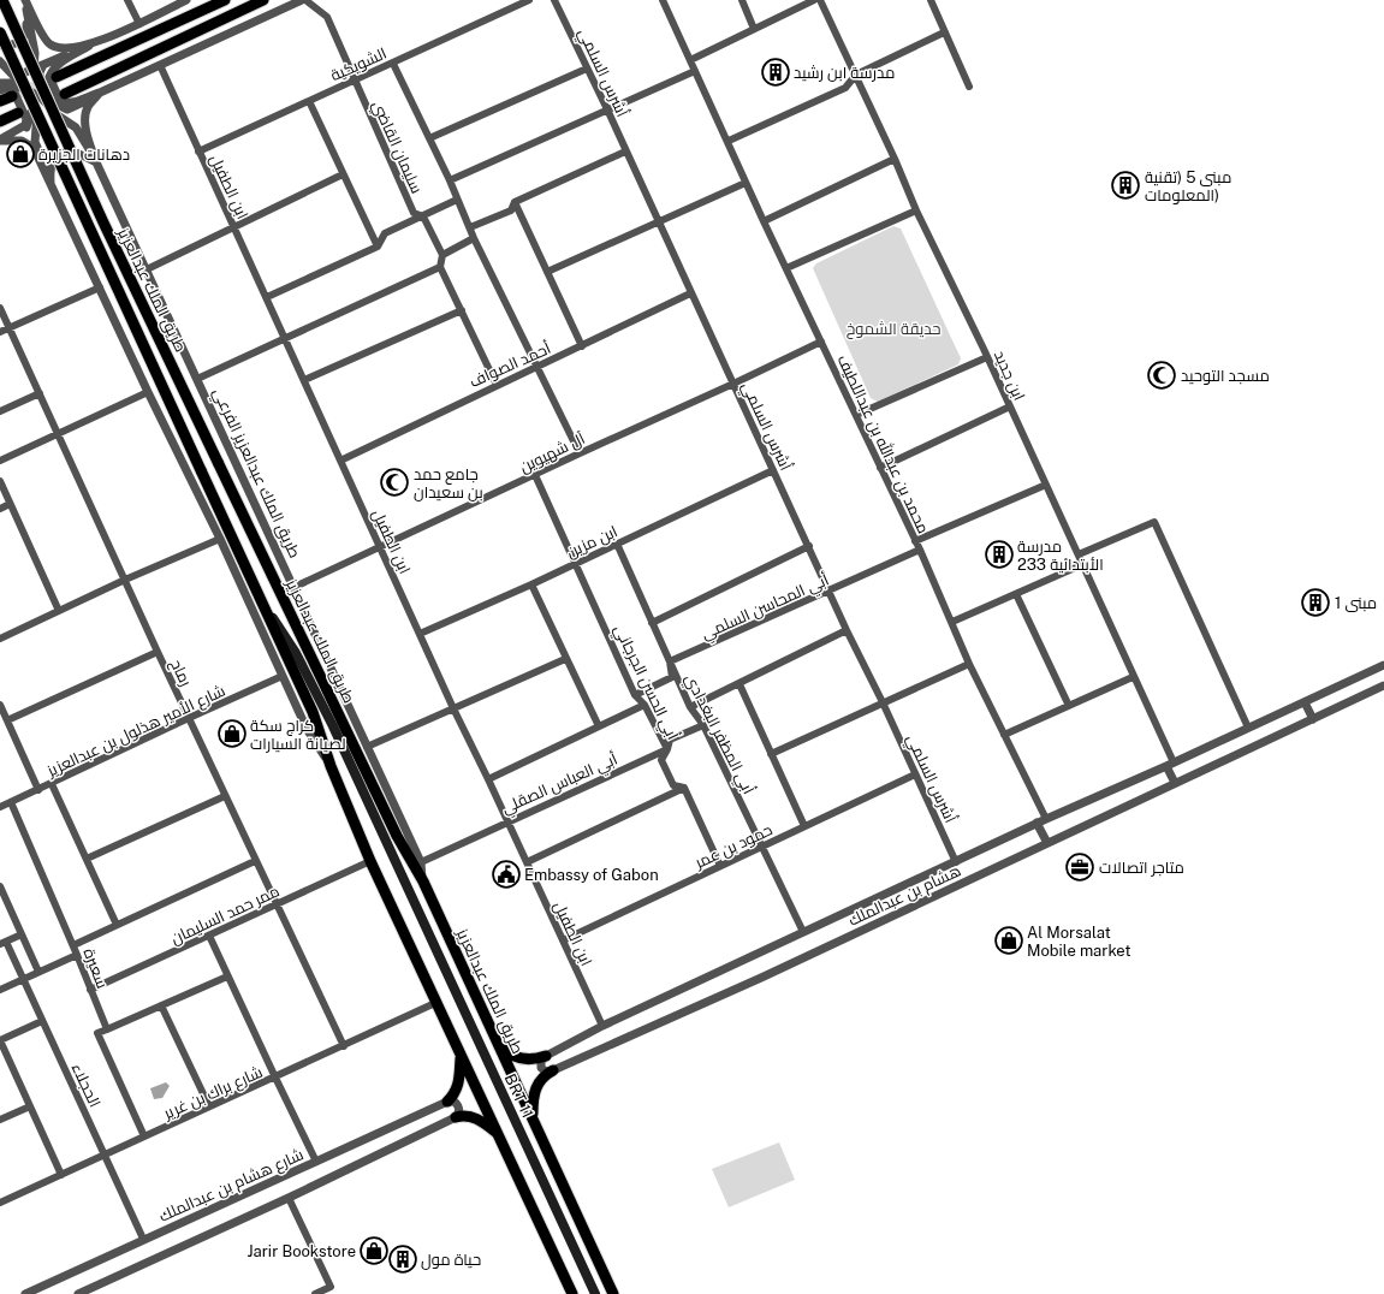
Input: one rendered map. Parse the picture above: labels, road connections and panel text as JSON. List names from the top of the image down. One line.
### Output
{"streets":{"main road":["طريق الملك عبدالعزيز","BRT 11"],"street":["الشويكية","أشرس السلمي","سليمان القاضي","ابن الطفيل","أحمد الصواف","ابن جديد","محمد بن عبدالله بن عبداللطيف","آل شهيوين","طريق الملك عبدالعزيز الفرعي","ابن مزين","أبي المحاسن السلمي","رماح","أبي الحسن الجرجاني","شارع الأمير هذلول بن عبدالعزيز","أبي المظفر البغدادي","أبي العباس الصقلي","حمود بن عمر","هشام بن عبدالملك","ممر حمد السليمان","سعيرة","الحجلاء","شارع براك بن غرير","شارع هشام بن عبدالملك"]},"crossings":[["الشويكية","سليمان القاضي"],["الشويكية","ابن الطفيل"],["أشرس السلمي","أحمد الصواف"],["أشرس السلمي","آل شهيوين"],["أشرس السلمي","ابن مزين"],["أشرس السلمي","أبي المحاسن السلمي"],["أشرس السلمي","حمود بن عمر"],["أشرس السلمي","هشام بن عبدالملك"],["سليمان القاضي","أحمد الصواف"],["سليمان القاضي","آل شهيوين"],["ابن الطفيل","أحمد الصواف"],["ابن الطفيل","آل شهيوين"],["ابن الطفيل","ابن مزين"],["ابن الطفيل","أبي العباس الصقلي"],["ابن الطفيل","حمود بن عمر"],["ابن الطفيل","هشام بن عبدالملك"],["طريق الملك عبدالعزيز","طريق الملك عبدالعزيز الفرعي"],["طريق الملك عبدالعزيز","ممر حمد السليمان"],["طريق الملك عبدالعزيز","شارع براك بن غرير"],["طريق الملك عبدالعزيز","BRT 11"],["ابن جديد","هشام بن عبدالملك"],["محمد بن عبدالله بن عبداللطيف","آل شهيوين"],["محمد بن عبدالله بن عبداللطيف","أبي المحاسن السلمي"],["محمد بن عبدالله بن عبداللطيف","هشام بن عبدالملك"],["آل شهيوين","طريق الملك عبدالعزيز الفرعي"],["آل شهيوين","أبي الحسن الجرجاني"],["طريق الملك عبدالعزيز الفرعي","أبي العباس الصقلي"],["ابن مزين","أبي الحسن الجرجاني"],["ابن مزين","أبي المظفر البغدادي"],["أبي المحاسن السلمي","أبي المظفر البغدادي"],["رماح","شارع الأمير هذلول بن عبدالعزيز"],["رماح","ممر حمد السليمان"],["رماح","شارع براك بن غرير"],["أبي الحسن الجرجاني","أبي العباس الصقلي"],["أبي الحسن الجرجاني","حمود بن عمر"],["شارع الأمير هذلول بن عبدالعزيز","سعيرة"],["أبي المظفر البغدادي","أبي العباس الصقلي"],["أبي المظفر البغدادي","حمود بن عمر"],["أبي المظفر البغدادي","هشام بن عبدالملك"],["ممر حمد السليمان","سعيرة"],["الحجلاء","شارع براك بن غرير"],["الحجلاء","شارع هشام بن عبدالملك"]],"parks":["حديقة الشموخ"],"places":{"building":["مدرسة ابن رشيد","مبنى 5 (تقنية المعلومات)","مدرسة الأبتدائية 233","مبنى 1","حياة مول"],"shop":["دهانات الجزيرة","كراج سكة لصيانة السيارات","Al Morsalat Mobile market","Jarir Bookstore"],"mosque":["مسجد التوحيد","جامع حمد بن سعيدان"],"office":["متاجر اتصالات"],"public building":["Embassy of Gabon"]}}
